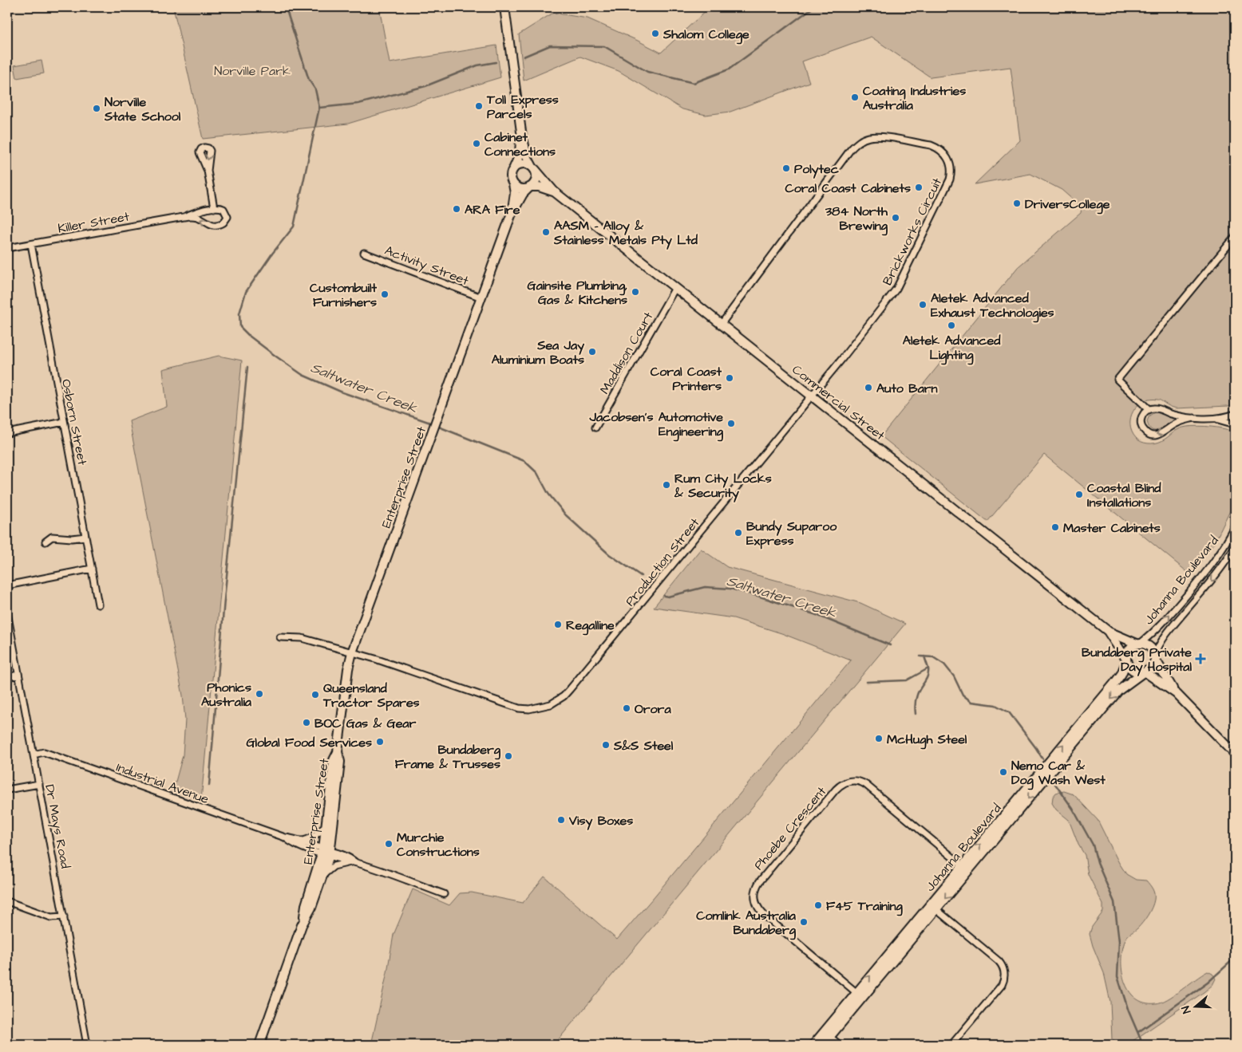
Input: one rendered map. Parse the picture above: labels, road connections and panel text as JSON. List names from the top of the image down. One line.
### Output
{"streets":{"street":["Killer Street","Brickworks Circuit","Activity Street","Maddison Court","Commercial Street","Osborn Street","Enterprise Street","Production Street","Johanna Boulevard","Industrial Avenue","Dr Mays Road","Phoebe Crescent"]},"crossings":[["Killer Street","Osborn Street"],["Brickworks Circuit","Commercial Street"],["Brickworks Circuit","Production Street"],["Activity Street","Enterprise Street"],["Maddison Court","Commercial Street"],["Commercial Street","Enterprise Street"],["Commercial Street","Production Street"],["Commercial Street","Johanna Boulevard"],["Enterprise Street","Production Street"],["Enterprise Street","Industrial Avenue"],["Johanna Boulevard","Phoebe Crescent"],["Industrial Avenue","Dr Mays Road"]],"water":["Saltwater Creek"],"parks":["Norville Park"],"places":{"other":["Shalom College","Coating Industries Australia","Toll Express Parcels","Norville State School","Cabinet Connections","Polytec","Coral Coast Cabinets","DriversCollege","ARA Fire","384 North Brewing","AASM - Alloy & Stainless Metals Pty Ltd","Gainsite Plumbing, Gas & Kitchens","Custombuilt Furnishers","Aletek Advanced Exhaust Technologies","Aletek Advanced Lighting","Sea Jay Aluminium Boats","Coral Coast Printers","Auto Barn","Jacobsen's Automotive Engineering","Rum City Locks & Security","Coastal Blind Installations","Master Cabinets","Bundy Suparoo Express","Regalline","Phonics Australia","Queensland Tractor Spares","Orora","BOC Gas & Gear","McHugh Steel","Global Food Services","S&S Steel","Bundaberg Frame & Trusses","Nemo Car & Dog Wash West","Visy Boxes","Murchie Constructions","F45 Training","Comlink Australia Bundaberg"],"health":["Bundaberg Private Day Hospital"]},"north":"left"}
